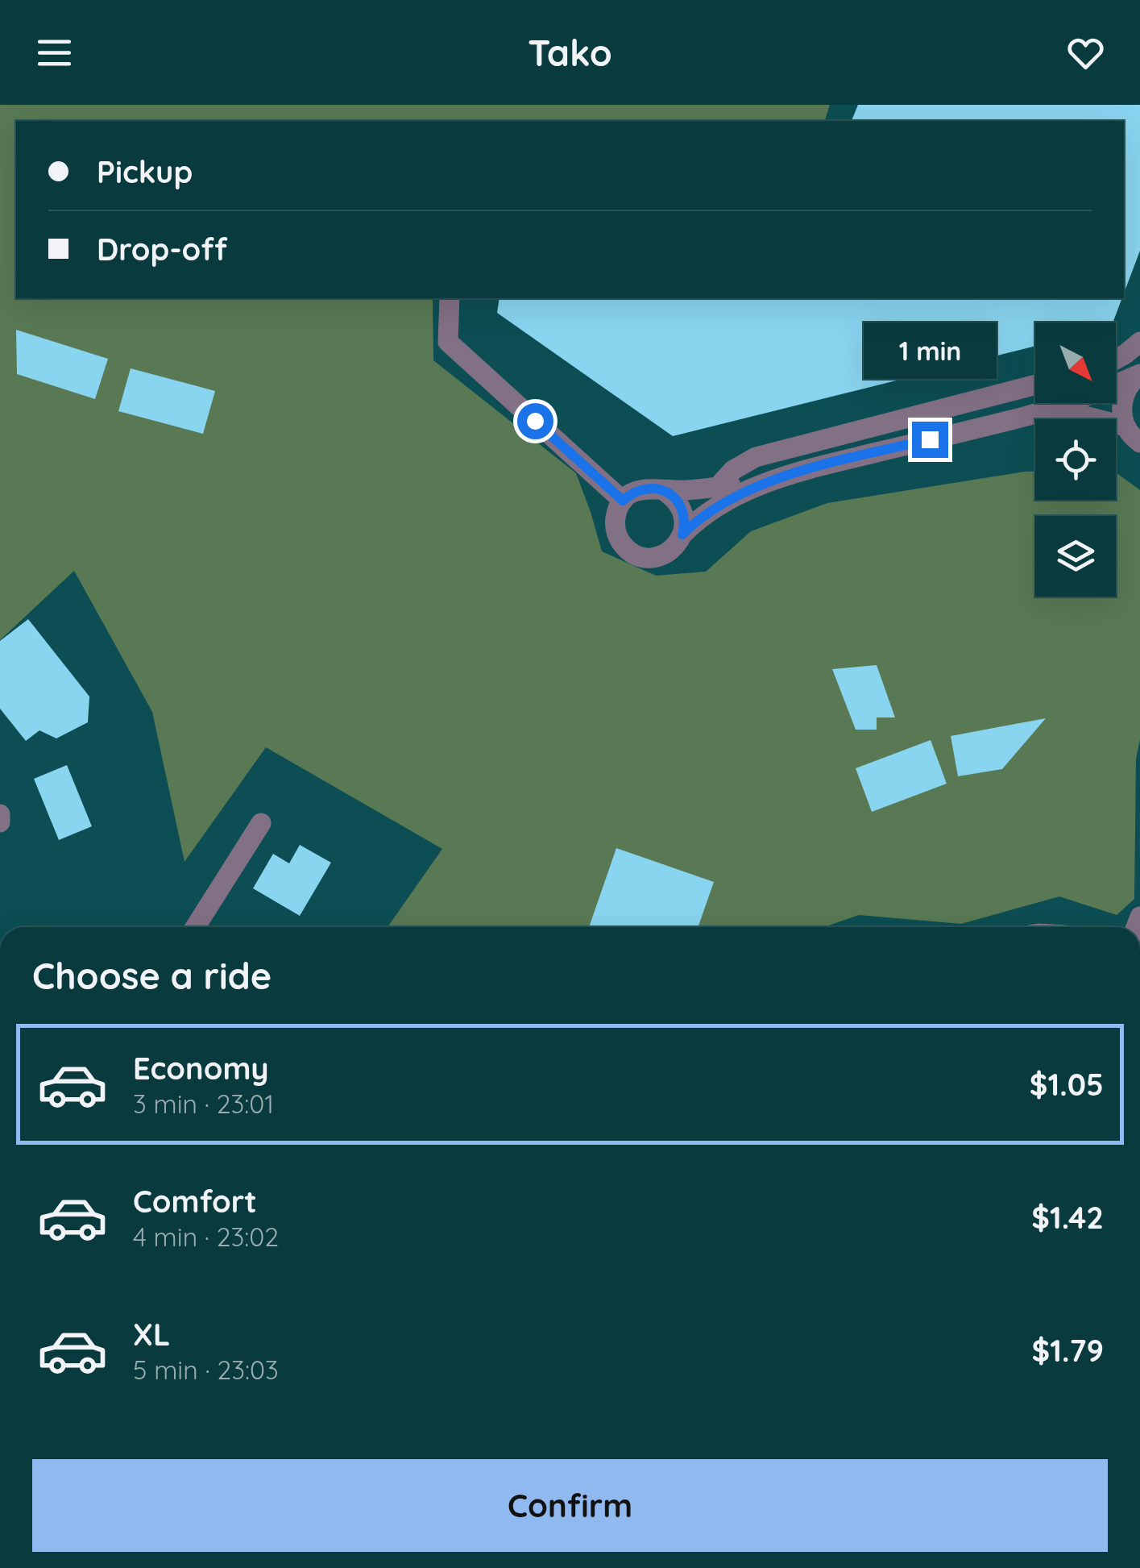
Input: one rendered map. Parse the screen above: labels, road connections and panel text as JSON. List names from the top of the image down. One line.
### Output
{"north":"bottom right","page":{"header":"Tako","banner":["Pickup","Drop-off"],"bubble":"1 min","heading":"Choose a ride","list":[{"name":"Economy","note":"3 min · 23:01","value":"$1.05"},{"name":"Comfort","note":"4 min · 23:02","value":"$1.42"},{"name":"XL","note":"5 min · 23:03","value":"$1.79"}],"buttons":"Confirm"}}
